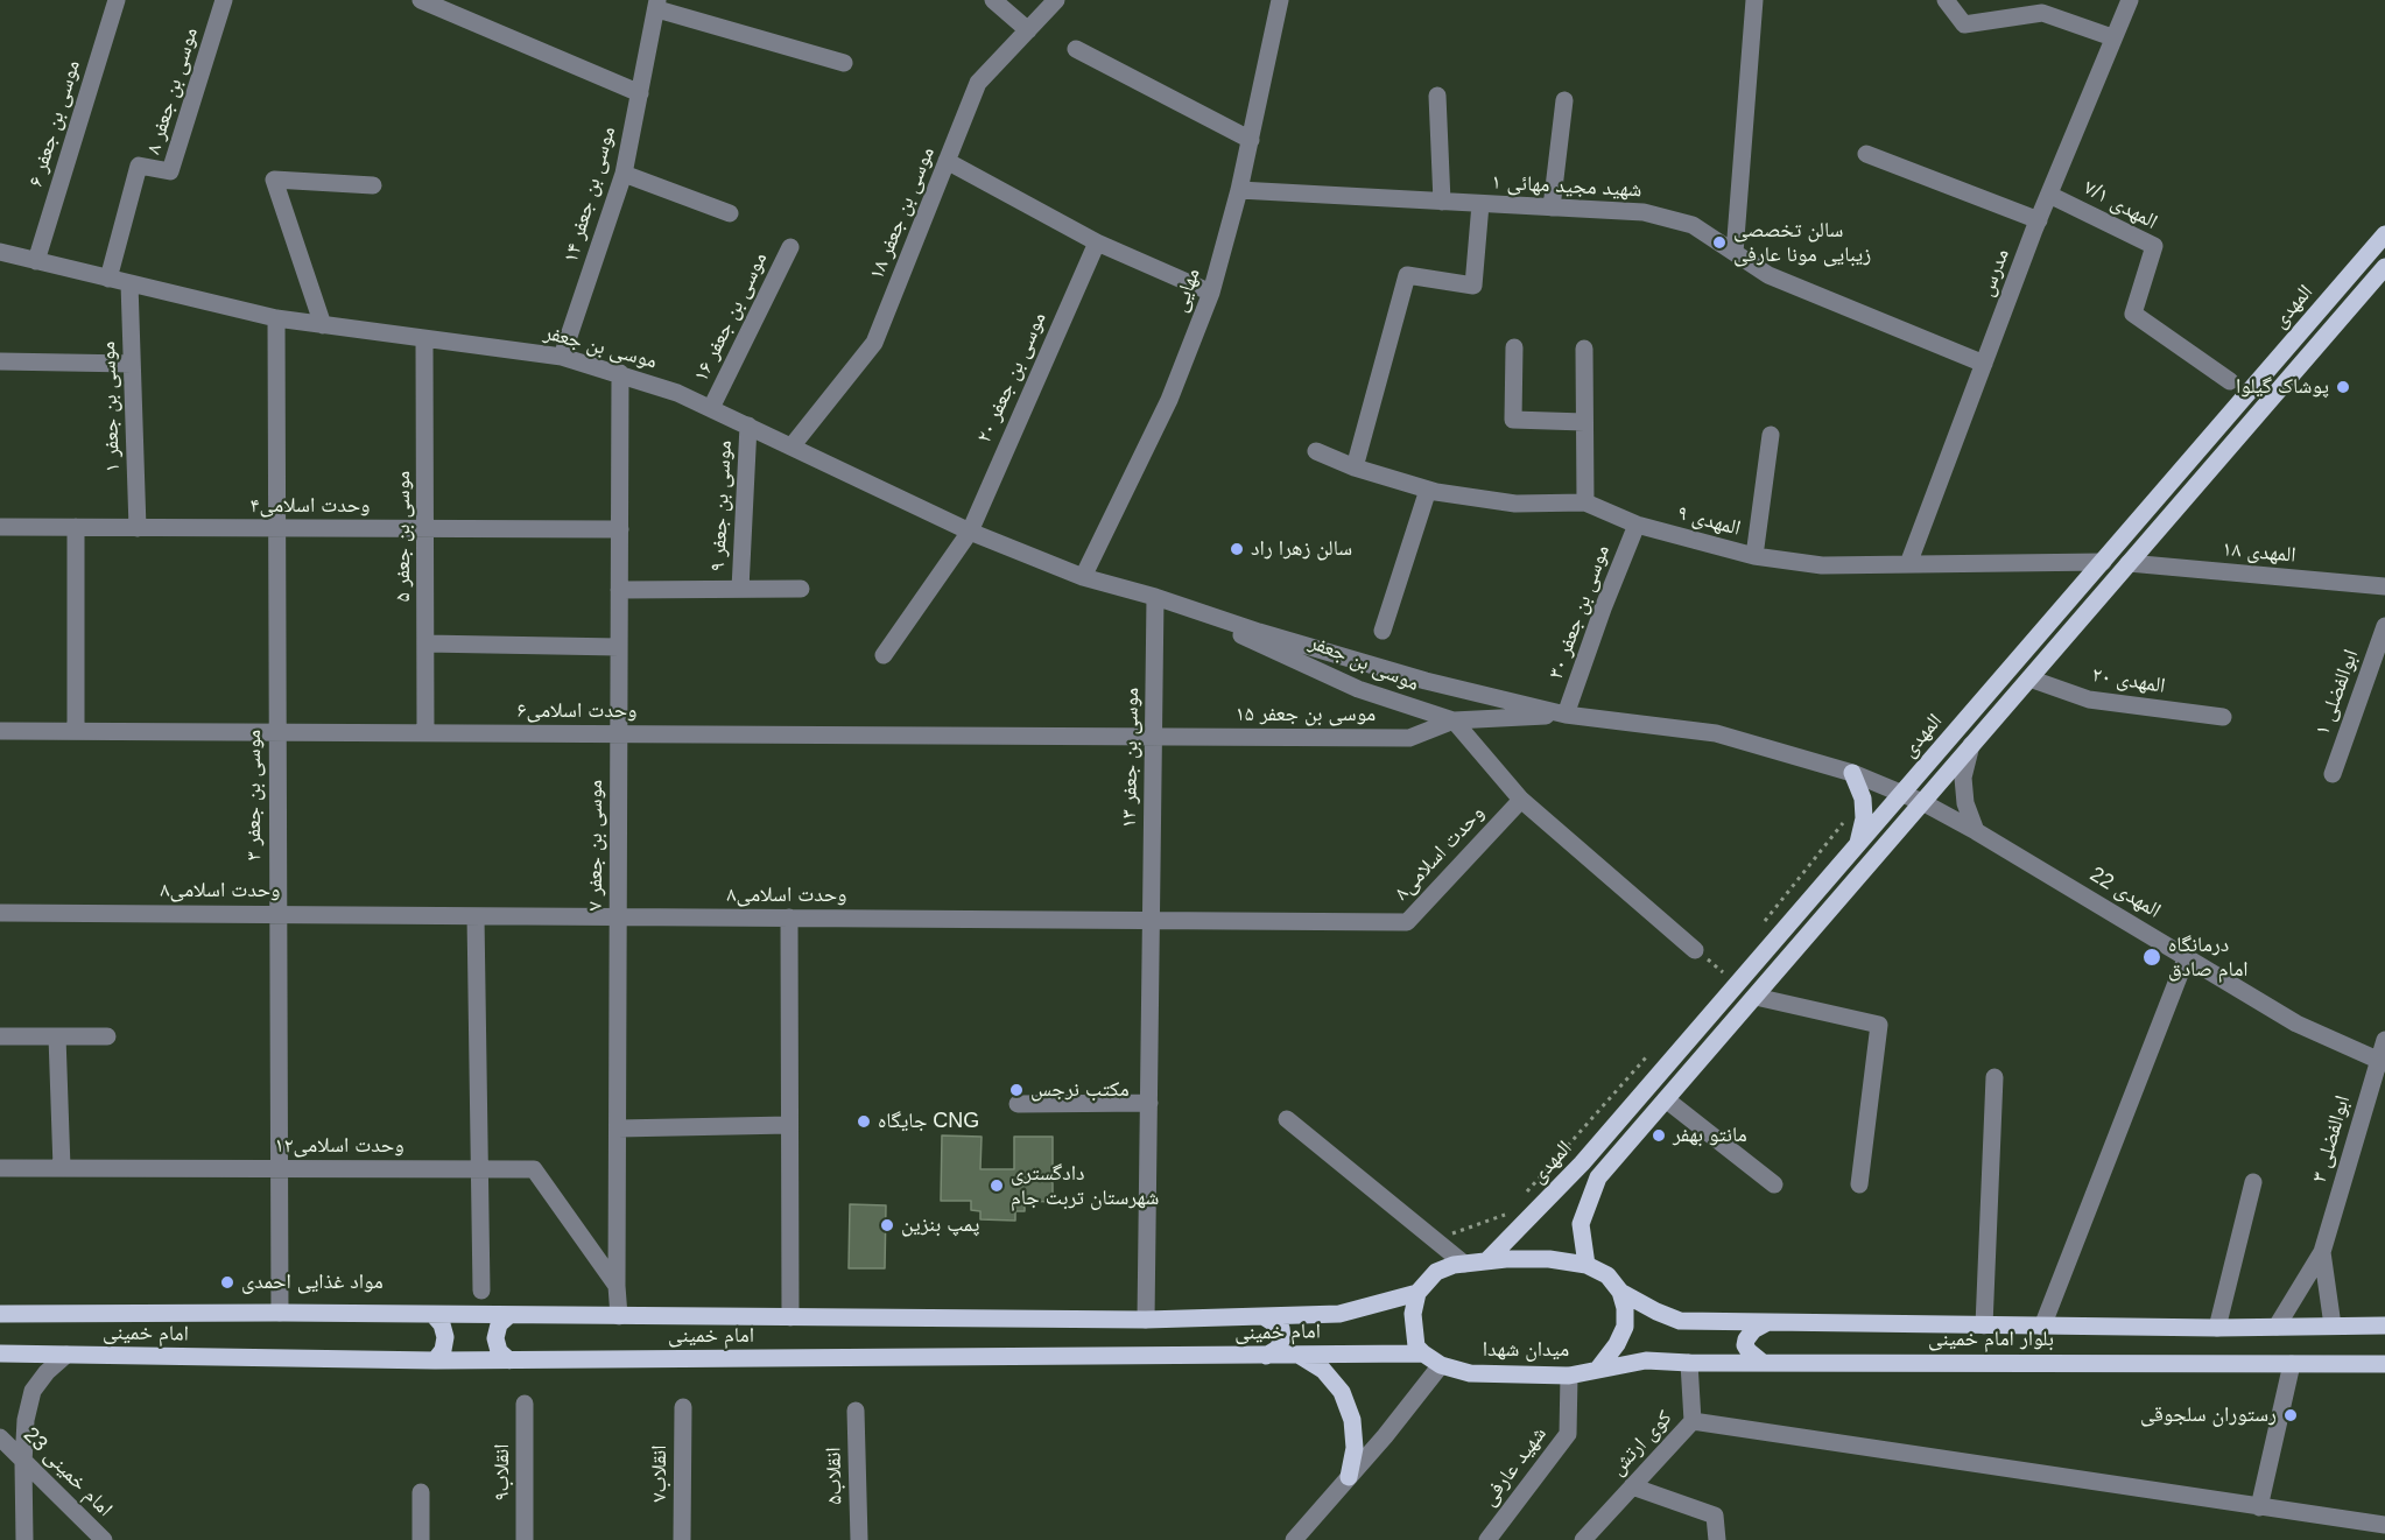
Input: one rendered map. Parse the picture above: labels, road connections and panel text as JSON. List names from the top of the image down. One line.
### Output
{"streets":{"main road":["المهدی","امام خمینی","بلوار امام خمینی","میدان شهدا"],"street":["موسی بن جعفر ۸","موسی بن جعفر ۶","شهید مجید مهائی ۱","موسی بن جعفر ۱۴","المهدی ۷/۱","موسی بن جعفر ۱۸","مدرس","مهایی","موسی بن جعفر ۱۶","موسی بن جعفر","موسی بن جعفر ۲۰","موسی بن جعفر ۱","وحدت اسلامی۴","موسی بن جعفر ۹","المهدی ۹","موسی بن جعفر ۵","المهدی ۱۸","موسی بن جعفر ۳۰","المهدی ۲۰","ابوالفضلی ۱","وحدت اسلامی۶","موسی بن جعفر ۱۵","موسی بن جعفر ۱۳","موسی بن جعفر ۳","موسی بن جعفر ۷","وحدت اسلامی۸","المهدی 22","ابوالفضلی ۳","وحدت اسلامی۱۲","کوی ارتش","شهید عارفی","امام خمینی 23","انقلاب۹","انقلاب۷","انقلاب۵"]},"crossings":[["موسی بن جعفر ۸","موسی بن جعفر"],["موسی بن جعفر ۶","موسی بن جعفر"],["شهید مجید مهائی ۱","مدرس"],["شهید مجید مهائی ۱","مهایی"],["موسی بن جعفر ۱۴","موسی بن جعفر"],["المهدی ۷/۱","مدرس"],["موسی بن جعفر ۱۸","موسی بن جعفر"],["مدرس","المهدی ۹"],["مهایی","موسی بن جعفر"],["المهدی","موسی بن جعفر"],["المهدی","المهدی ۹"],["المهدی","المهدی ۱۸"],["المهدی","المهدی ۲۰"],["المهدی","المهدی 22"],["المهدی","امام خمینی"],["المهدی","بلوار امام خمینی"],["المهدی","میدان شهدا"],["المهدی","شهید عارفی"],["موسی بن جعفر ۱۶","موسی بن جعفر"],["موسی بن جعفر","موسی بن جعفر ۲۰"],["موسی بن جعفر","موسی بن جعفر ۱"],["موسی بن جعفر","موسی بن جعفر ۹"],["موسی بن جعفر","موسی بن جعفر ۵"],["موسی بن جعفر","موسی بن جعفر ۳۰"],["موسی بن جعفر","موسی بن جعفر ۱۵"],["موسی بن جعفر","موسی بن جعفر ۱۳"],["موسی بن جعفر","موسی بن جعفر ۳"],["موسی بن جعفر","موسی بن جعفر ۷"],["موسی بن جعفر","المهدی 22"],["موسی بن جعفر ۱","وحدت اسلامی۴"],["وحدت اسلامی۴","موسی بن جعفر ۵"],["وحدت اسلامی۴","موسی بن جعفر ۳"],["وحدت اسلامی۴","موسی بن جعفر ۷"],["المهدی ۹","موسی بن جعفر ۳۰"],["موسی بن جعفر ۵","وحدت اسلامی۶"],["وحدت اسلامی۶","موسی بن جعفر ۱۵"],["وحدت اسلامی۶","موسی بن جعفر ۱۳"],["وحدت اسلامی۶","موسی بن جعفر ۳"],["وحدت اسلامی۶","موسی بن جعفر ۷"],["موسی بن جعفر ۱۵","موسی بن جعفر ۱۳"],["موسی بن جعفر ۱۳","وحدت اسلامی۸"],["موسی بن جعفر ۱۳","امام خمینی"],["موسی بن جعفر ۳","وحدت اسلامی۸"],["موسی بن جعفر ۳","وحدت اسلامی۱۲"],["موسی بن جعفر ۳","امام خمینی"],["موسی بن جعفر ۷","وحدت اسلامی۸"],["موسی بن جعفر ۷","وحدت اسلامی۱۲"],["موسی بن جعفر ۷","امام خمینی"],["المهدی 22","ابوالفضلی ۳"],["امام خمینی","بلوار امام خمینی"],["امام خمینی","میدان شهدا"],["امام خمینی","شهید عارفی"],["بلوار امام خمینی","میدان شهدا"],["بلوار امام خمینی","کوی ارتش"],["بلوار امام خمینی","شهید عارفی"],["میدان شهدا","شهید عارفی"]],"places":["سالن تخصصی زیبایی مونا عارفی","پوشاک گیلوا","سالن زهرا راد","درمانگاه امام صادق","مكتب نرجس","جایگاه CNG","مانتو بهفر","دادگستری شهرستان تربت جام","پمپ بنزین","مواد غذایی احمدی","رستوران سلجوقی"]}
